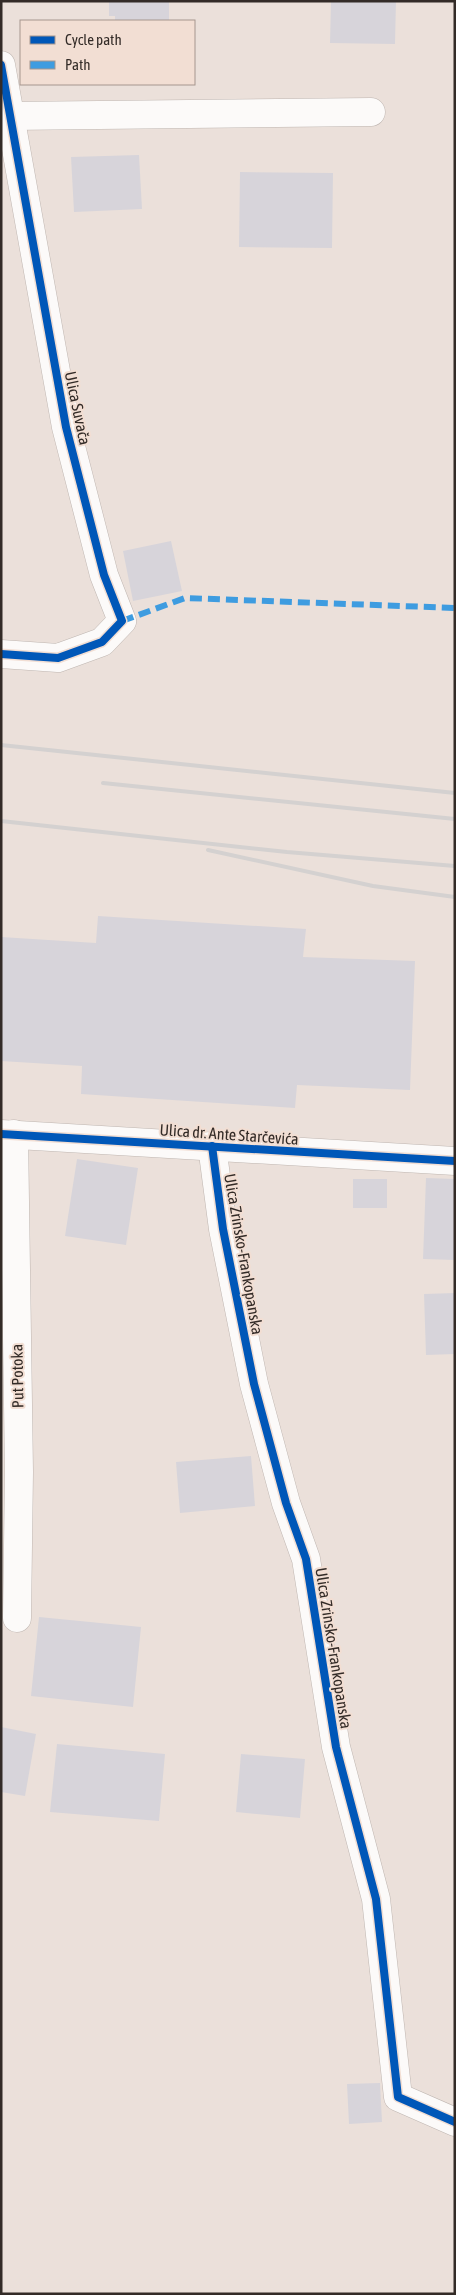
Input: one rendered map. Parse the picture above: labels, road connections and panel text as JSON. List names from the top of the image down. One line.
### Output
{"streets":{"street":["Ulica Suvača","Ulica dr. Ante Starčevića","Ulica Zrinsko-Frankopanska","Put Potoka"]},"crossings":[["Ulica dr. Ante Starčevića","Ulica Zrinsko-Frankopanska"],["Ulica dr. Ante Starčevića","Put Potoka"]],"legend":["Cycle path","Path"]}
